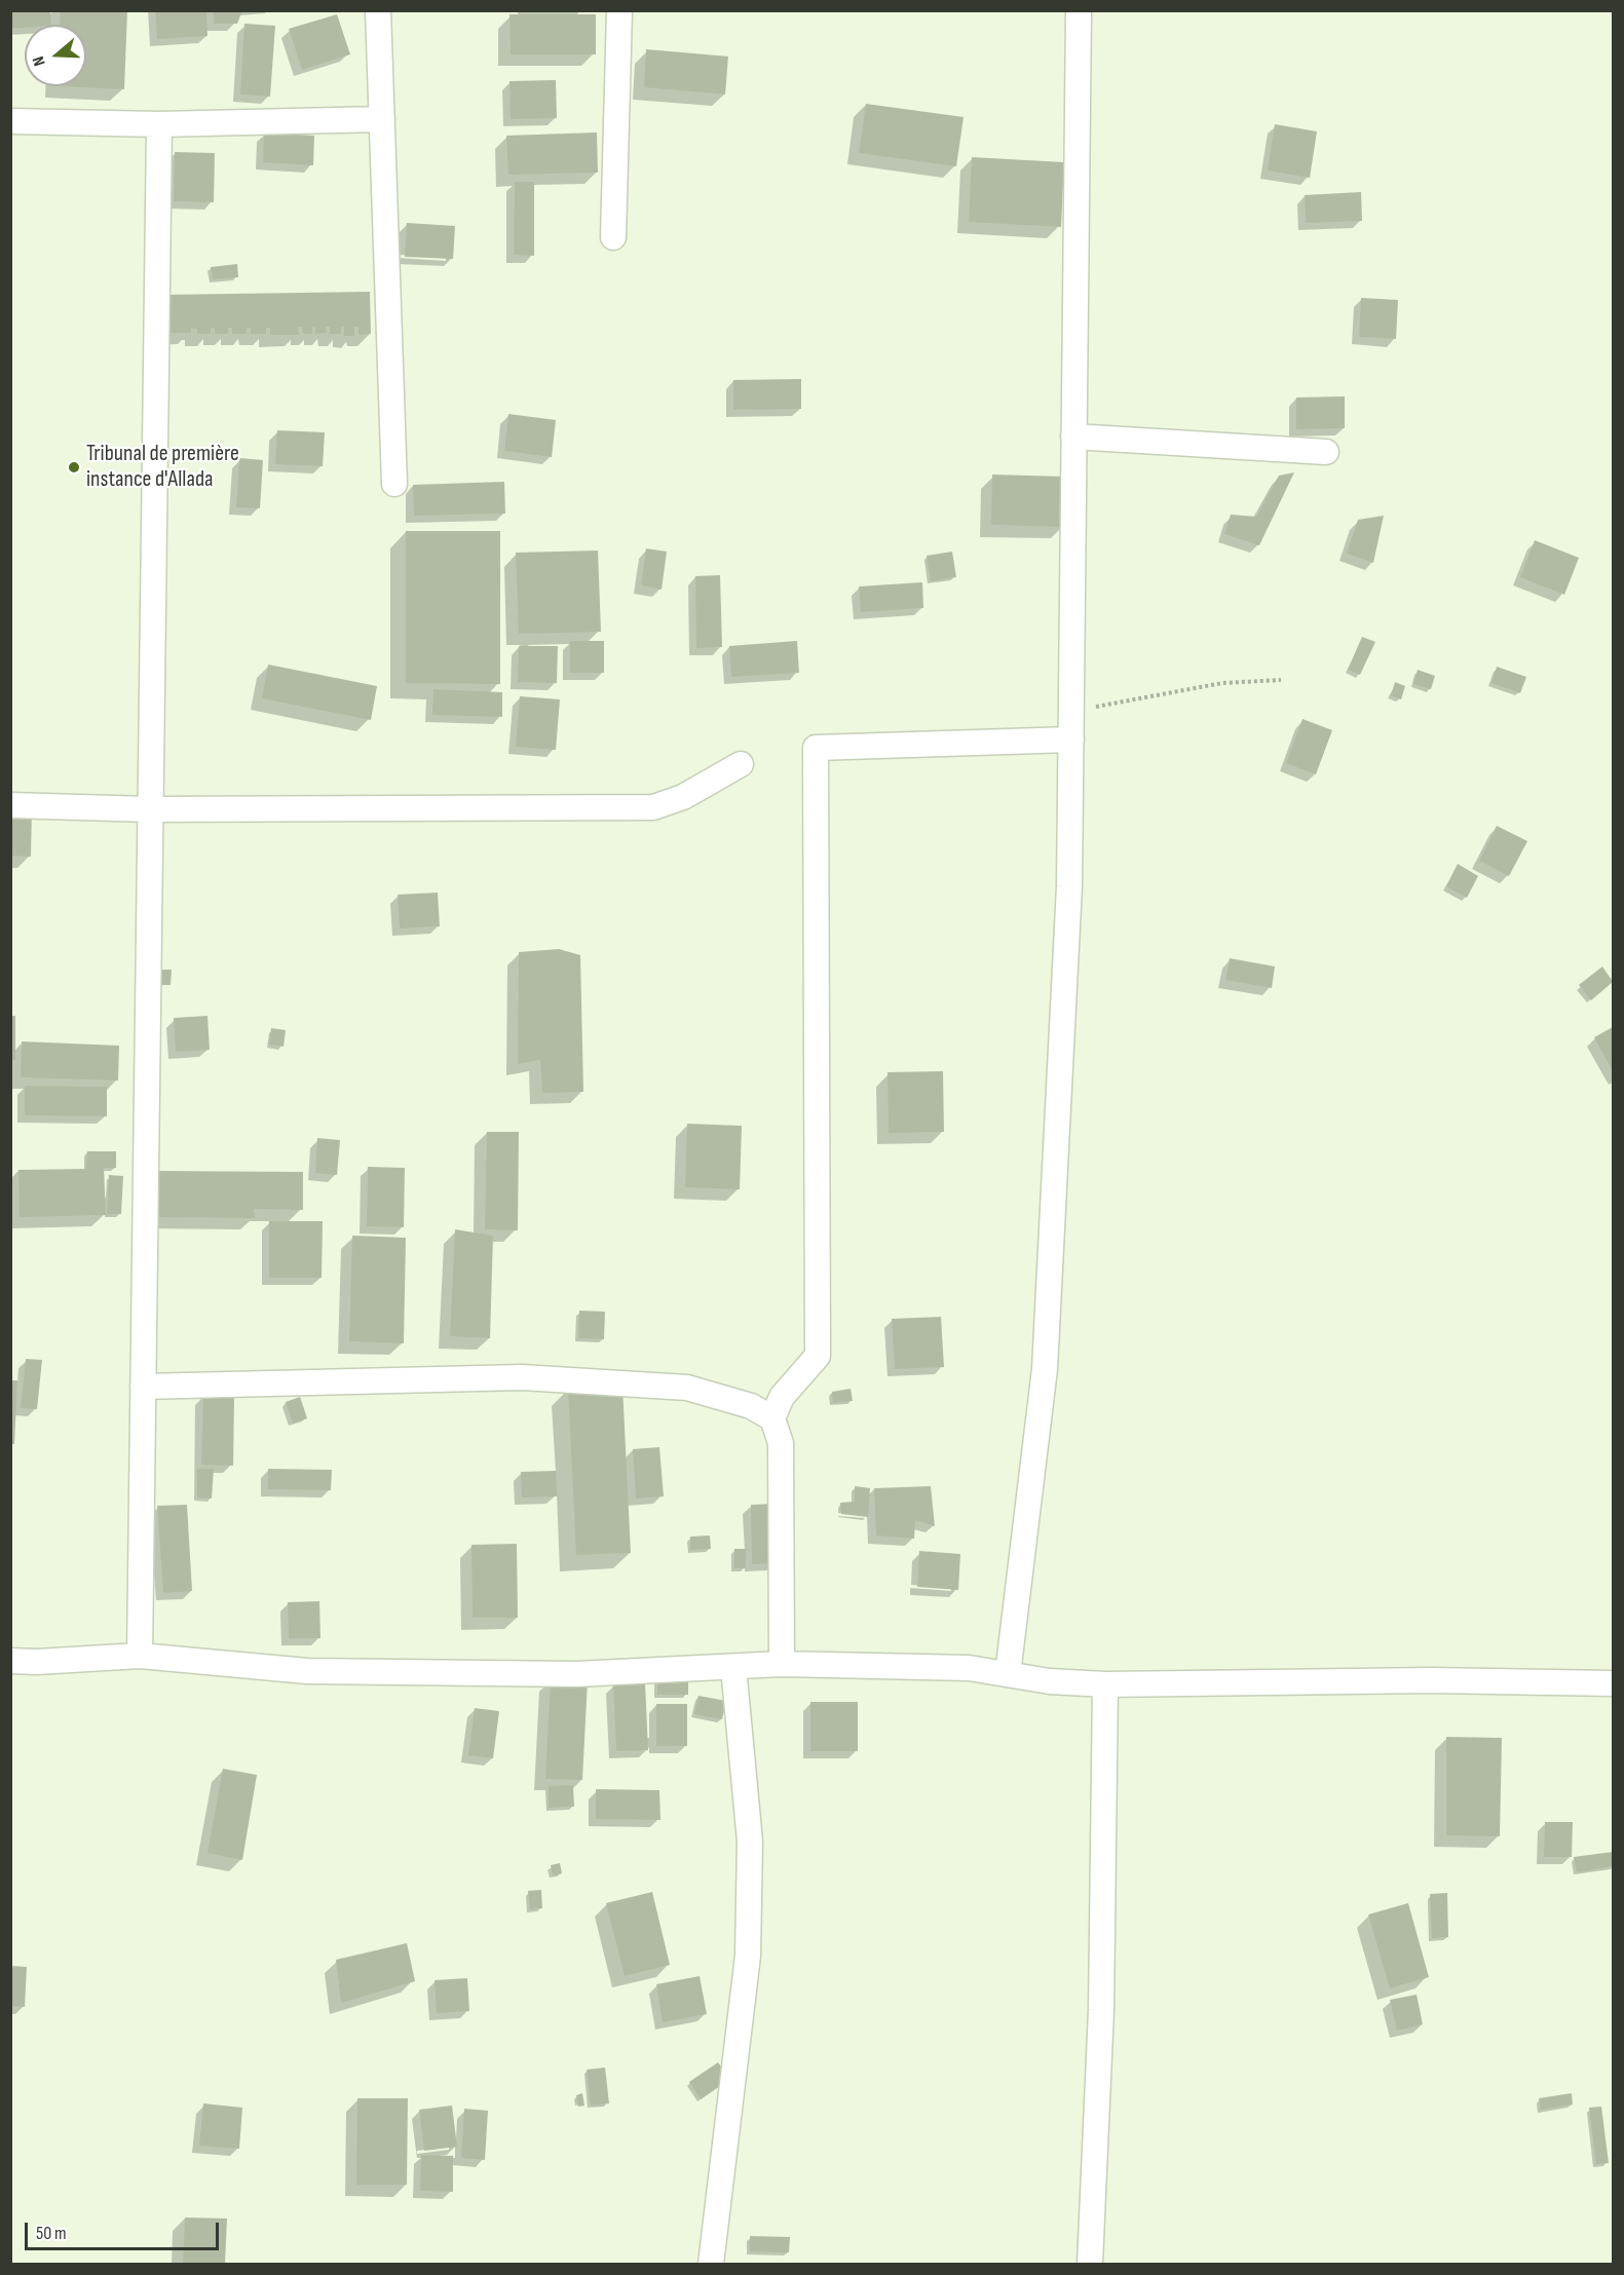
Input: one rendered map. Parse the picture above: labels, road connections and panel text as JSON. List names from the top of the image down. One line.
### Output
{"places":["Tribunal de première instance d'Allada"],"scale_bar":"50 m","north":"left"}
